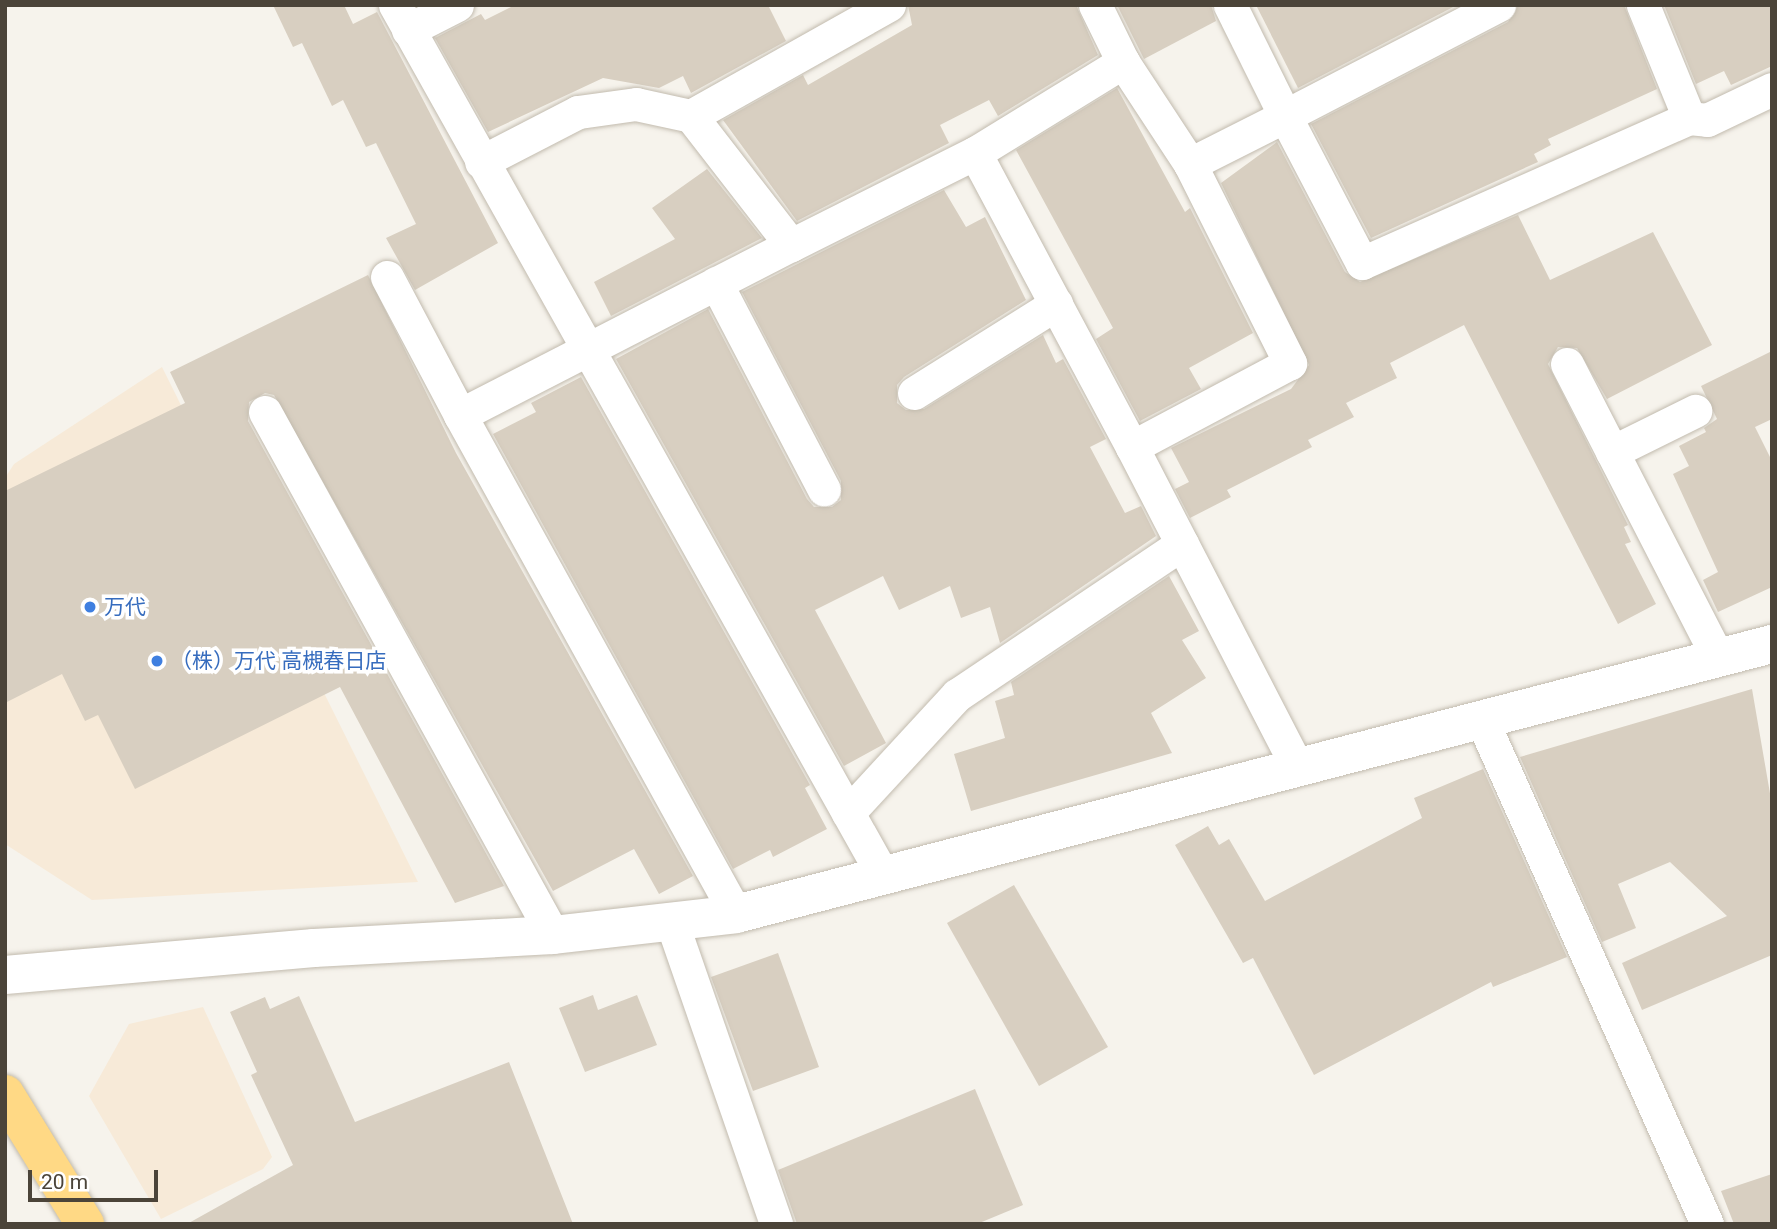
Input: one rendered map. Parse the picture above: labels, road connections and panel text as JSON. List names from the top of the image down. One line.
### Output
{"places":["万代","（株）万代 高槻春日店"],"scale_bar":"20 m"}
